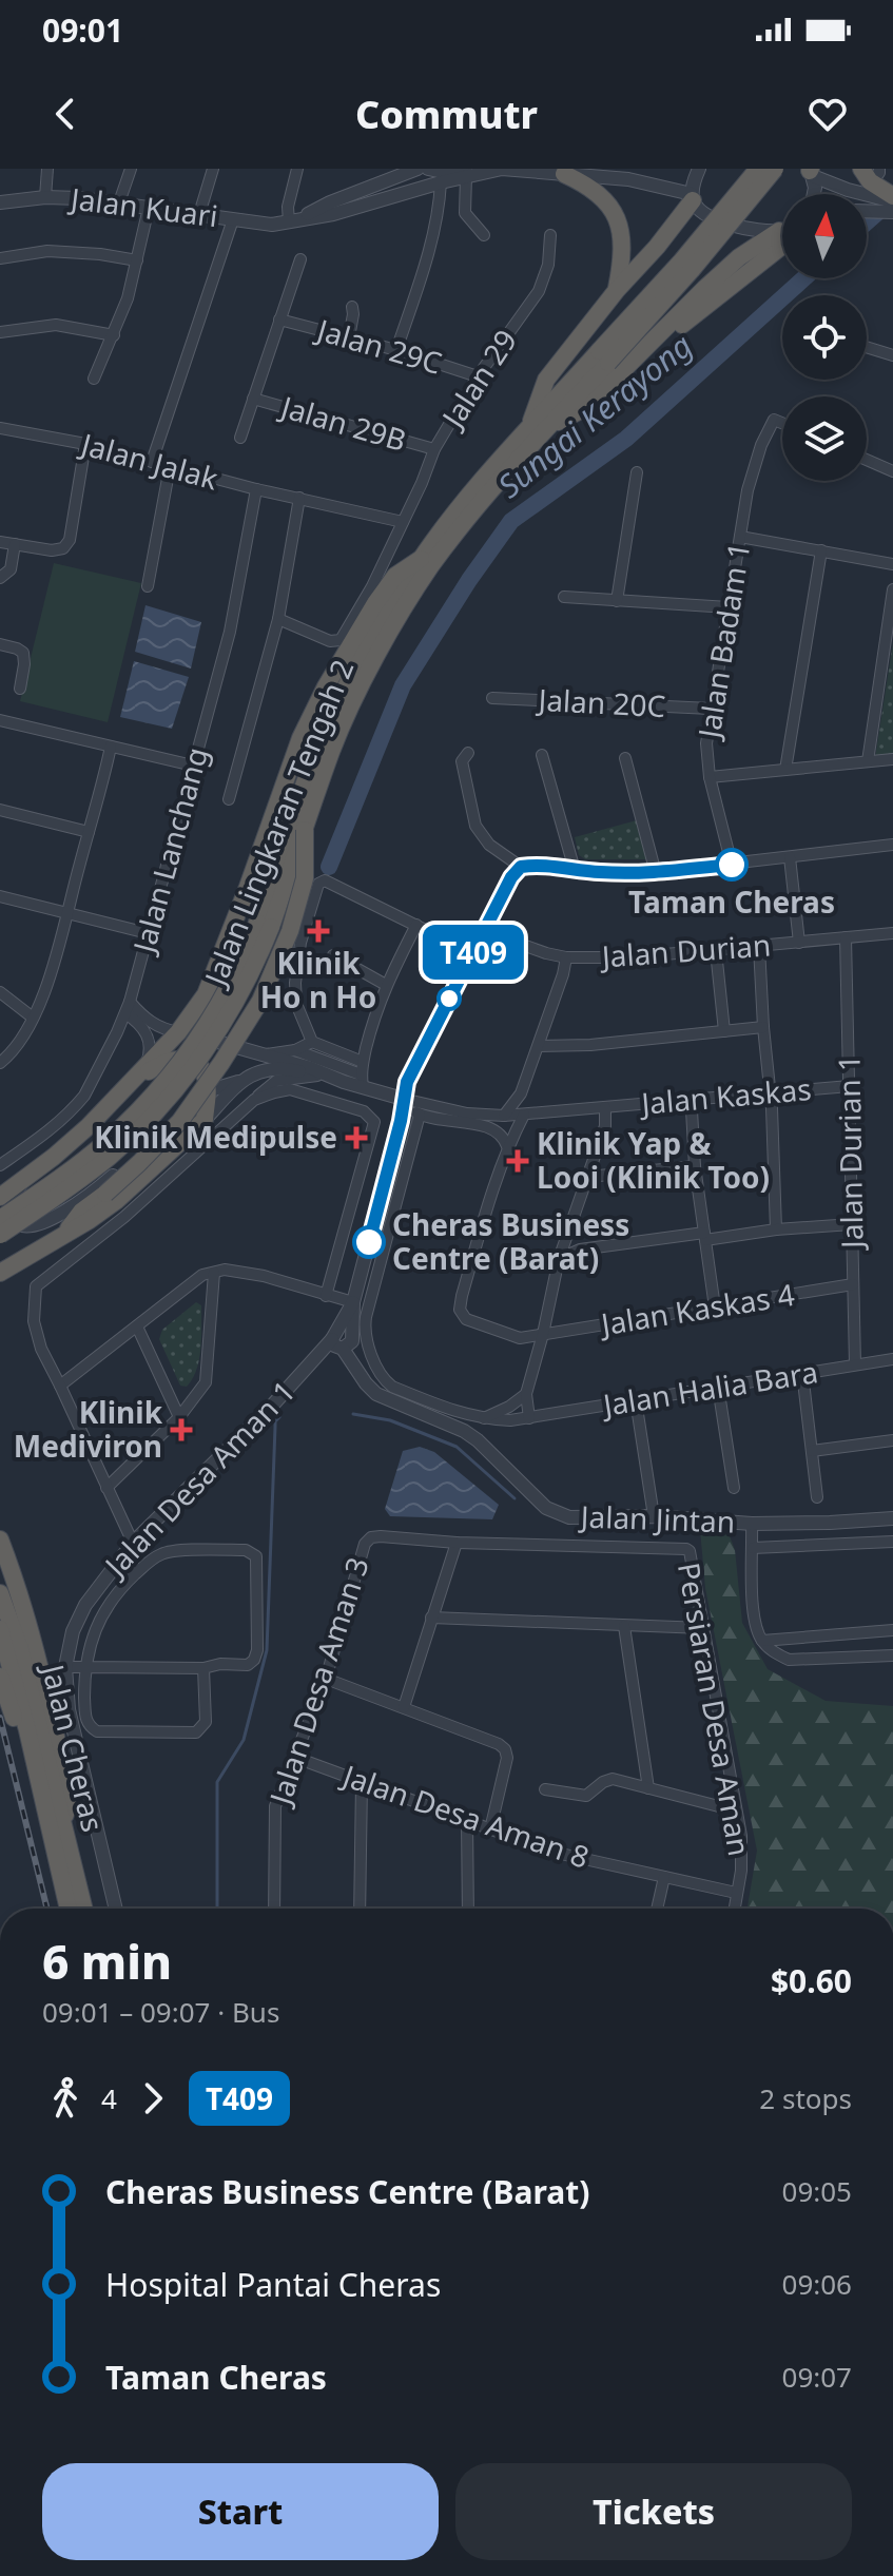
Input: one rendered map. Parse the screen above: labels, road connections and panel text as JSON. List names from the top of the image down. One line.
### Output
{"streets":{"highway":["Jalan Lingkaran Tengah 2","Jalan Cheras"],"street":["Jalan Kuari","Jalan 29C","Jalan 29","Jalan 29B","Jalan Jalak","Jalan Badam 1","Jalan 20C","Jalan Lanchang","Jalan Durian","Jalan Kaskas","Jalan Durian 1","Jalan Kaskas 4","Jalan Halia Bara","Jalan Desa Aman 1","Jalan Jintan","Jalan Desa Aman 3","Persiaran Desa Aman","Jalan Desa Aman 8"]},"crossings":[["Jalan 29C","Jalan 29"],["Jalan 29","Jalan 29B"],["Jalan 29","Jalan Jalak"],["Jalan Jalak","Jalan Lanchang"],["Jalan Badam 1","Jalan 20C"],["Jalan Durian","Jalan Durian 1"],["Jalan Kaskas","Jalan Durian 1"],["Jalan Kaskas","Jalan Halia Bara"],["Jalan Durian 1","Jalan Kaskas 4"],["Jalan Durian 1","Jalan Halia Bara"],["Jalan Desa Aman 3","Persiaran Desa Aman"],["Jalan Desa Aman 3","Jalan Desa Aman 8"],["Persiaran Desa Aman","Jalan Desa Aman 8"]],"water":["Sungai Kerayong"],"places":{"other":["Taman Cheras","Cheras Business Centre (Barat)"],"health":["Klinik Ho n Ho","Klinik Medipulse","Klinik Yap & Looi (Klinik Too)","Klinik Mediviron"]},"lines":["bus line T409"],"north":"top","page":{"status":"09:01","header":"Commutr","on_map":"T409","heading":["6 min","09:01 – 09:07 · Bus","$0.60"],"legs":["4","T409","2 stops"],"list":[{"name":"Cheras Business Centre (Barat)","value":"09:05"},{"name":"Hospital Pantai Cheras","value":"09:06"},{"name":"Taman Cheras","value":"09:07"}],"buttons":["Start","Tickets"]}}
